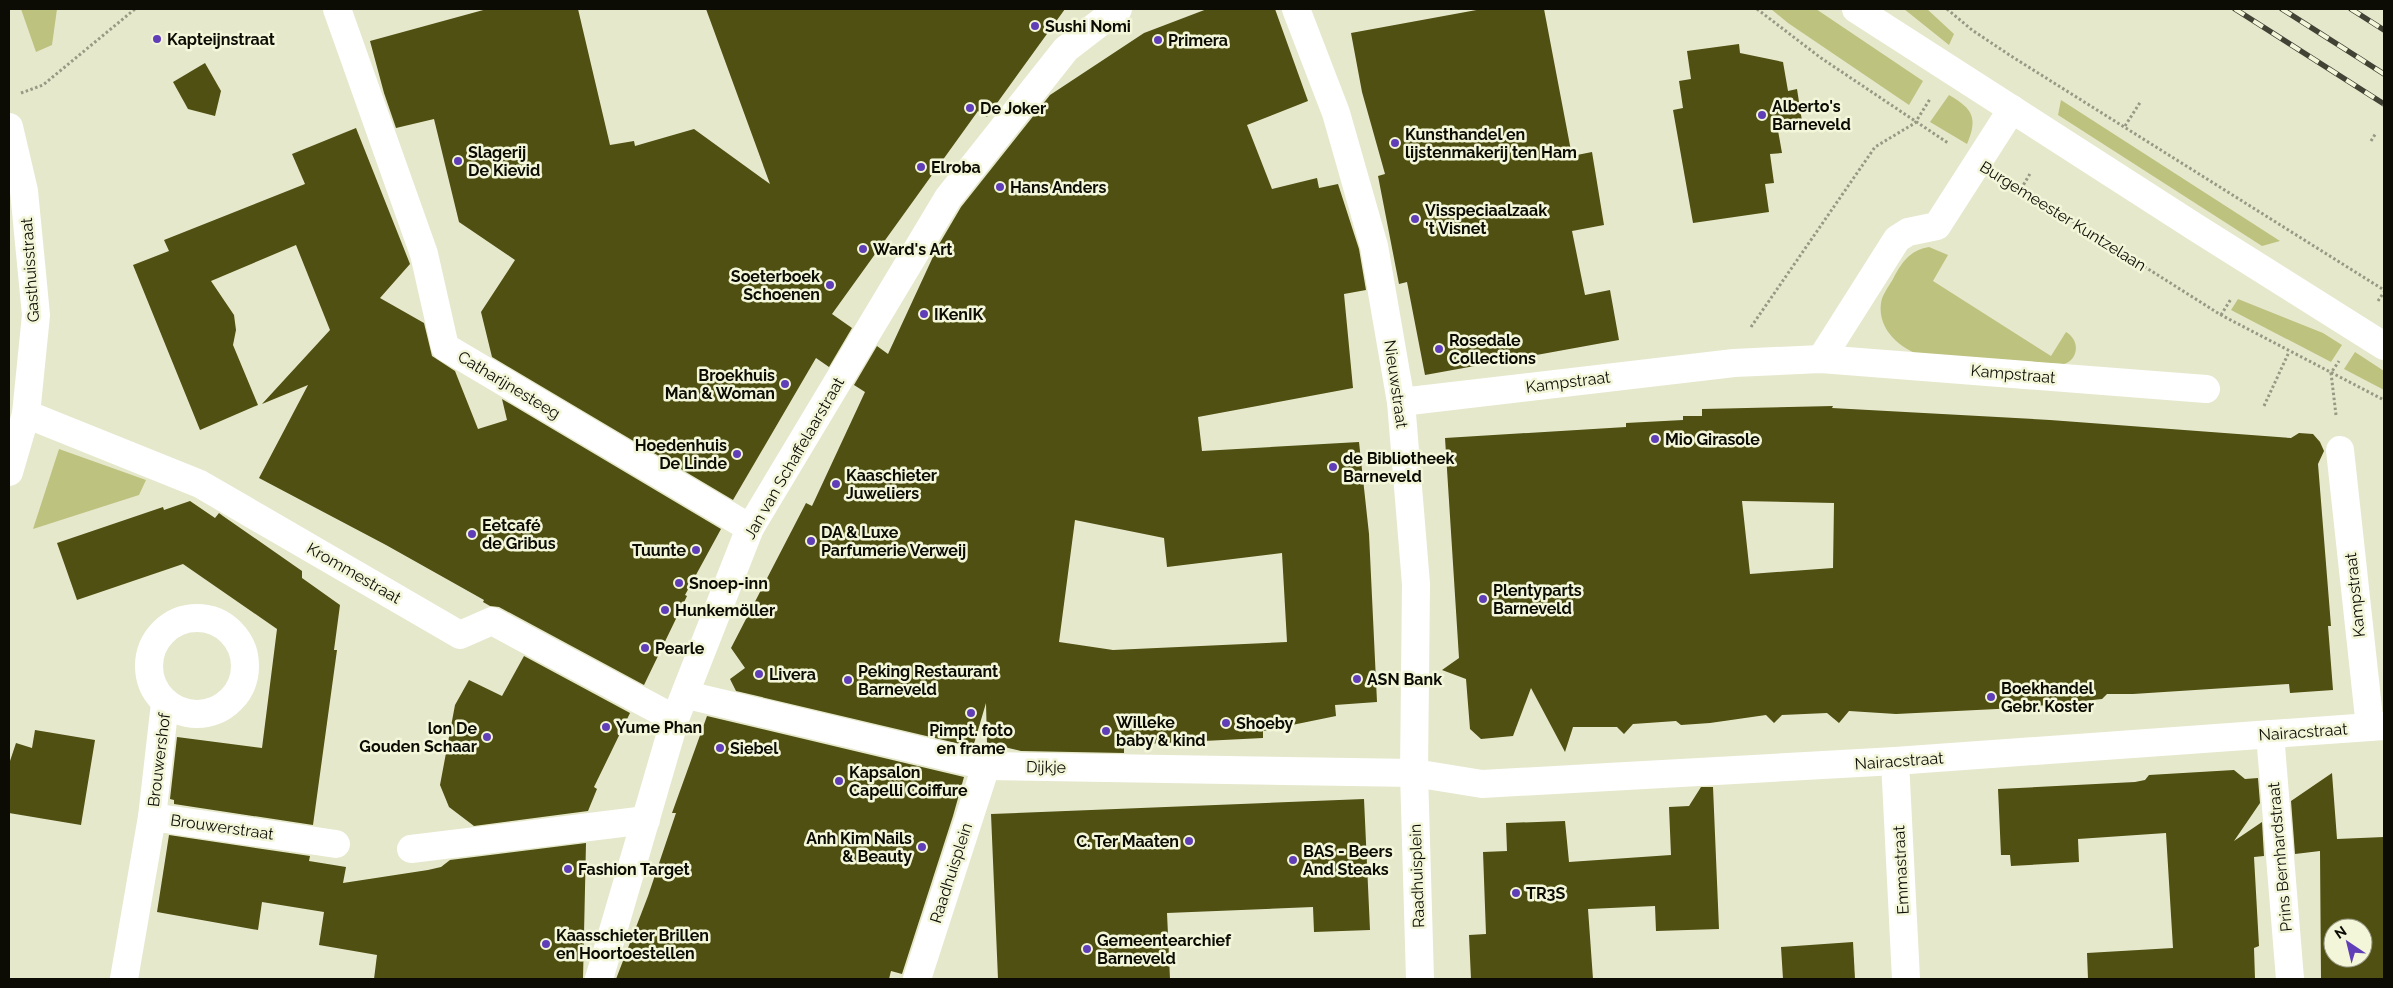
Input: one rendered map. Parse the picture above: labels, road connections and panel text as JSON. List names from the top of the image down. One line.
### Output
{"streets":{"street":["Gasthuisstraat","Kampstraat","Nieuwstraat","Catharijnesteeg","Jan van Schaffelaarstraat","Krommestraat","Nairacstraat","Brouwershof","Dijkje","Brouwerstraat","Prins Bernhardstraat","Emmastraat","Raadhuisplein"],"path":["Burgemeester Kuntzelaan"]},"crossings":[["Gasthuisstraat","Krommestraat"],["Kampstraat","Nieuwstraat"],["Kampstraat","Nairacstraat"],["Nieuwstraat","Nairacstraat"],["Nieuwstraat","Dijkje"],["Nieuwstraat","Raadhuisplein"],["Catharijnesteeg","Jan van Schaffelaarstraat"],["Jan van Schaffelaarstraat","Krommestraat"],["Jan van Schaffelaarstraat","Dijkje"],["Krommestraat","Dijkje"],["Nairacstraat","Dijkje"],["Nairacstraat","Prins Bernhardstraat"],["Nairacstraat","Emmastraat"],["Nairacstraat","Raadhuisplein"],["Brouwershof","Brouwerstraat"],["Dijkje","Raadhuisplein"]],"places":["Sushi Nomi","Kapteijnstraat","Primera","De Joker","Alberto's Barneveld","Kunsthandel en lijstenmakerij ten Ham","Slagerij De Kievid","Elroba","Hans Anders","Visspeciaalzaak 't Visnet","Ward's Art","Soeterboek Schoenen","IKenIK","Rosedale Collections","Broekhuis Man & Woman","Mio Girasole","Hoedenhuis De Linde","de Bibliotheek Barneveld","Kaaschieter Juweliers","Eetcafé de Gribus","DA & Luxe Parfumerie Verweij","Tuunte","Snoep-inn","Plentyparts Barneveld","Hunkemöller","Pearle","Livera","ASN Bank","Peking Restaurant Barneveld","Boekhandel Gebr. Koster","Pimpt. foto en frame","Shoeby","Yume Phan","Willeke baby & kind","lon De Gouden Schaar","Siebel","Kapsalon Capelli Coiffure","C. Ter Maaten","Anh Kim Nails & Beauty","BAS - Beers And Steaks","Fashion Target","TR3S","Kaasschieter Brillen en Hoortoestellen","Gemeentearchief Barneveld"],"north":"top left"}
